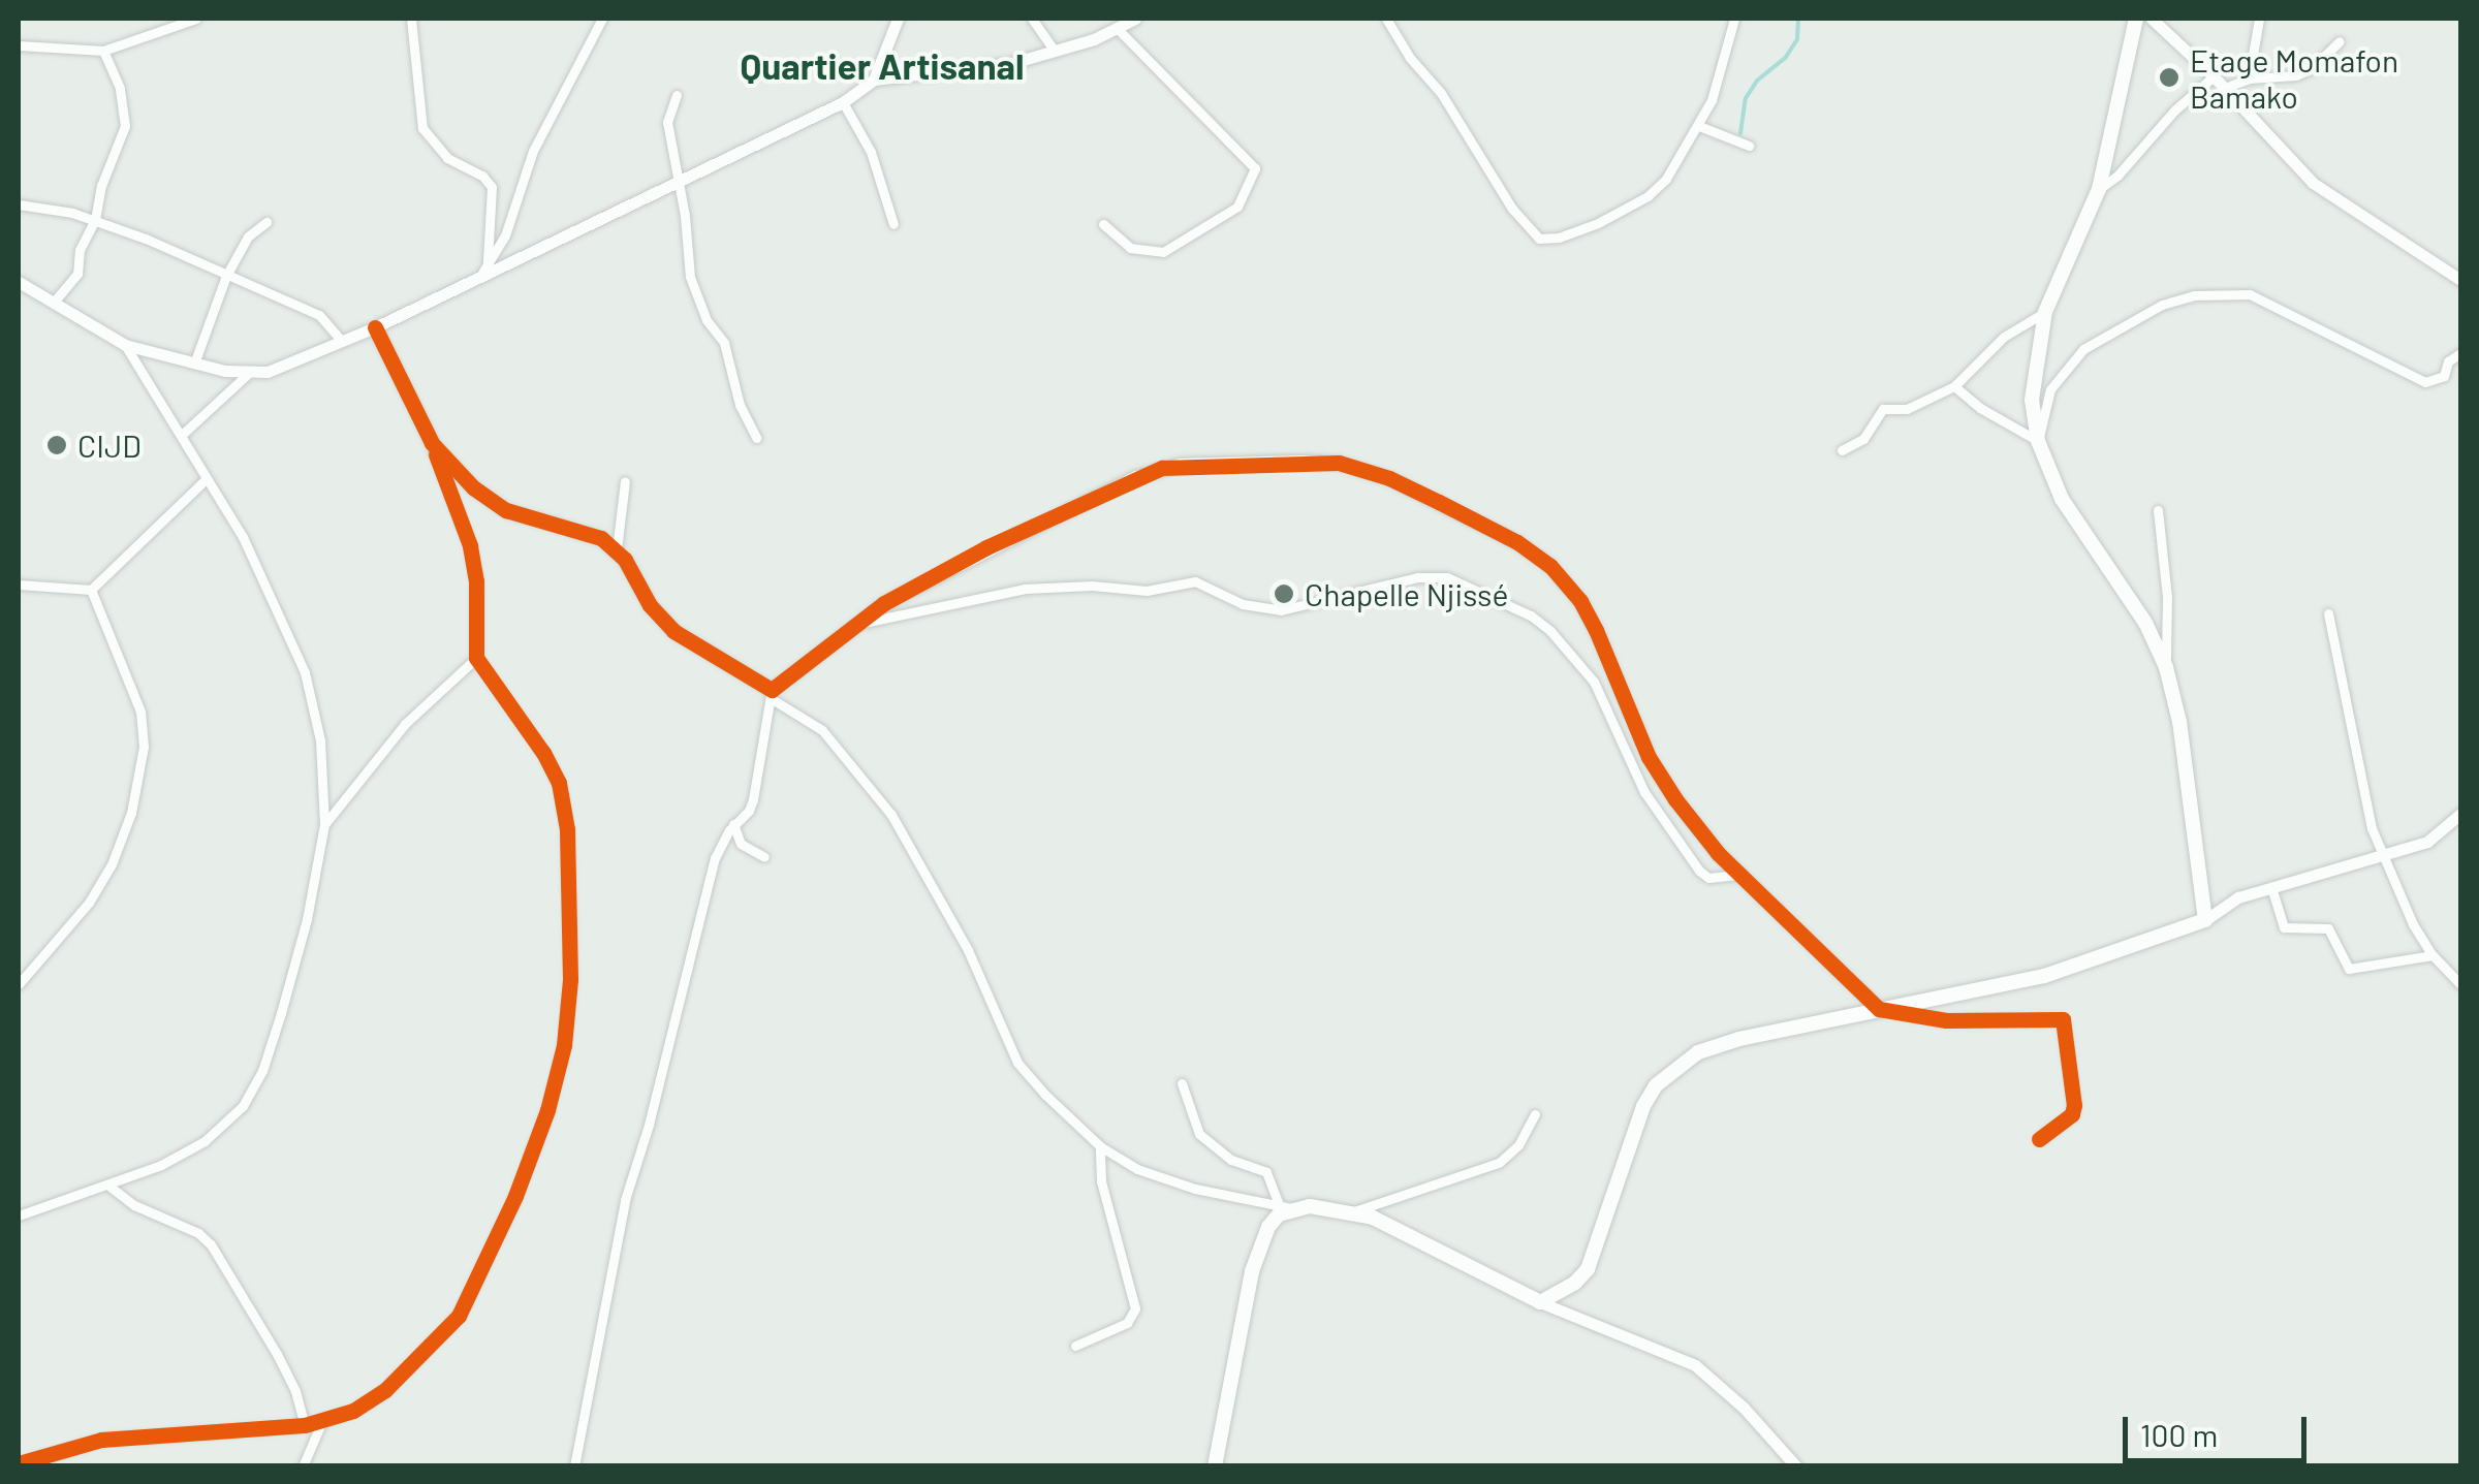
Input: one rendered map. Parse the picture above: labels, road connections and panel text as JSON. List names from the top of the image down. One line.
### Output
{"districts":["Quartier Artisanal"],"places":["Etage Momafon Bamako","CIJD","Chapelle Njissé"],"scale_bar":"100 m"}
